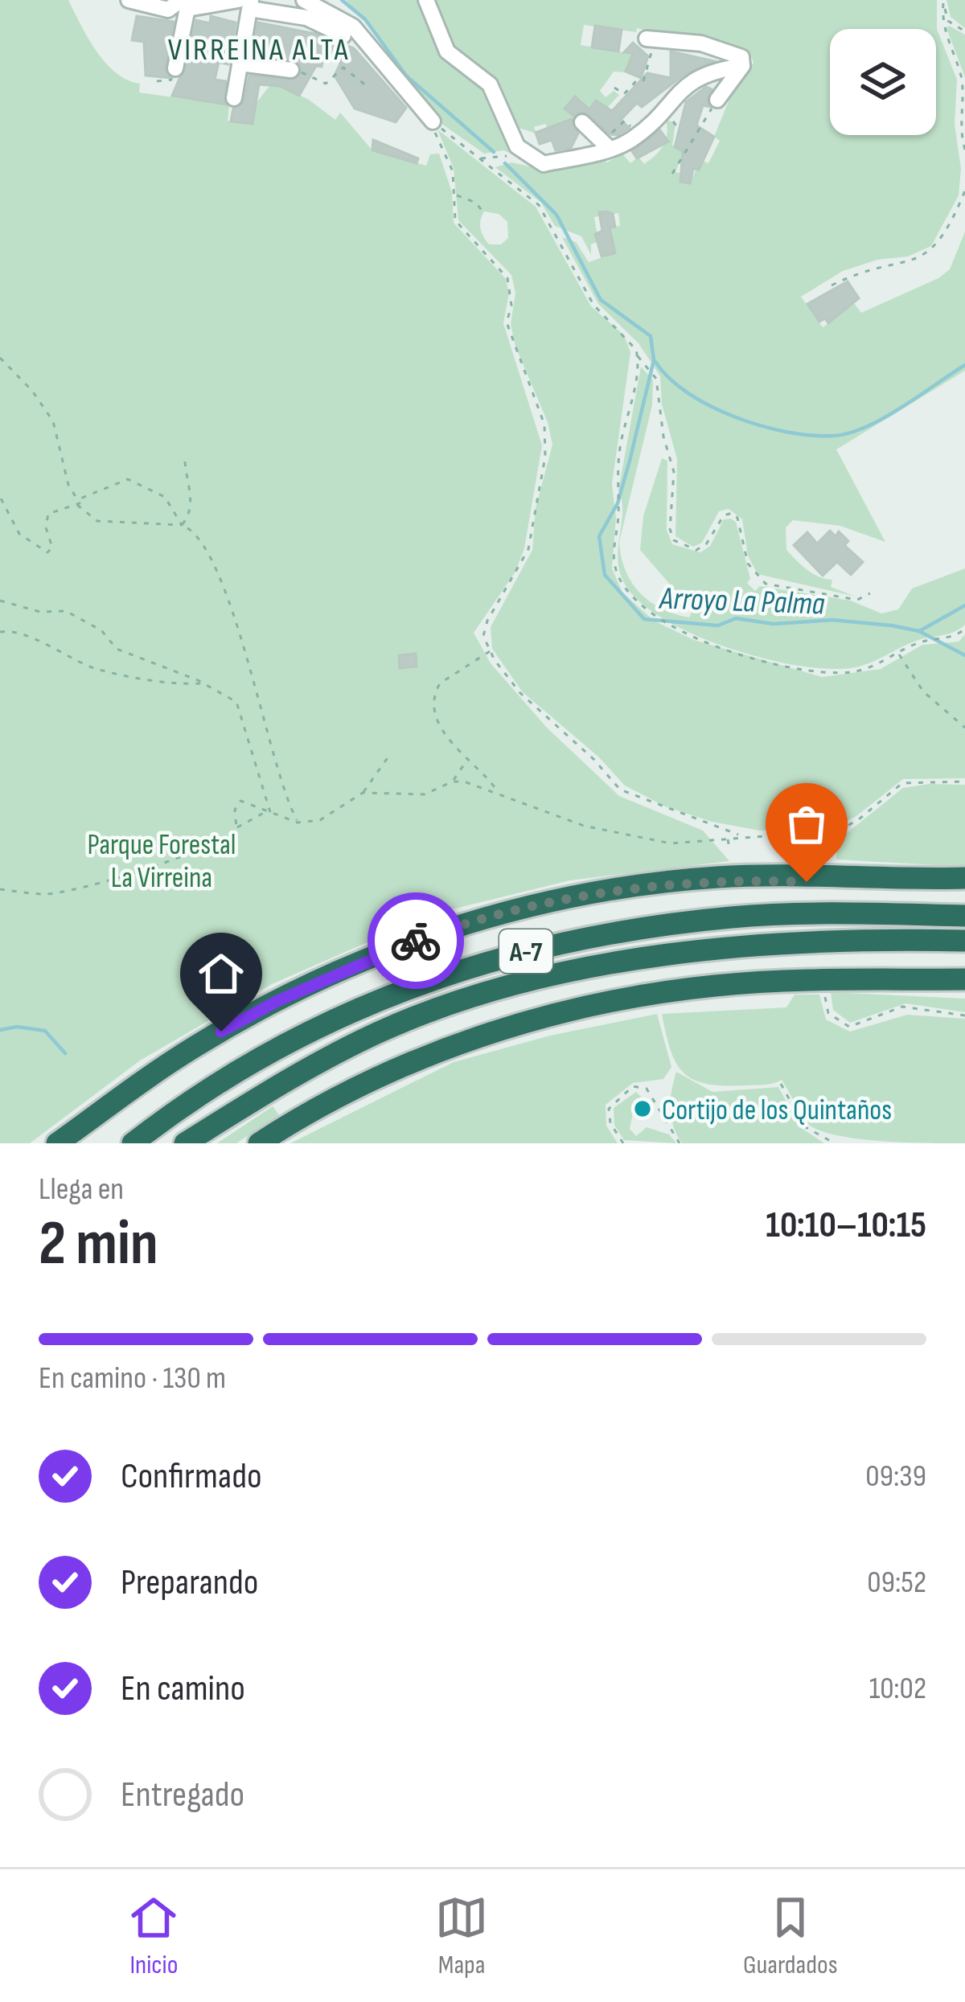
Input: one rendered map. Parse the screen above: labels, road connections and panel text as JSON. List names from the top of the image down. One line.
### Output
{"streets":{"highway":["A-7"]},"districts":["VIRREINA ALTA"],"water":["Arroyo La Palma"],"parks":["Parque Forestal La Virreina"],"places":["Cortijo de los Quintaños"],"page":{"heading":["2 min","Llega en","10:10–10:15"],"bar":"En camino · 130 m","list":[["Confirmado","09:39"],["Preparando","09:52"],["En camino","10:02"],"Entregado"],"tabs":["Inicio","Mapa","Guardados"]}}
